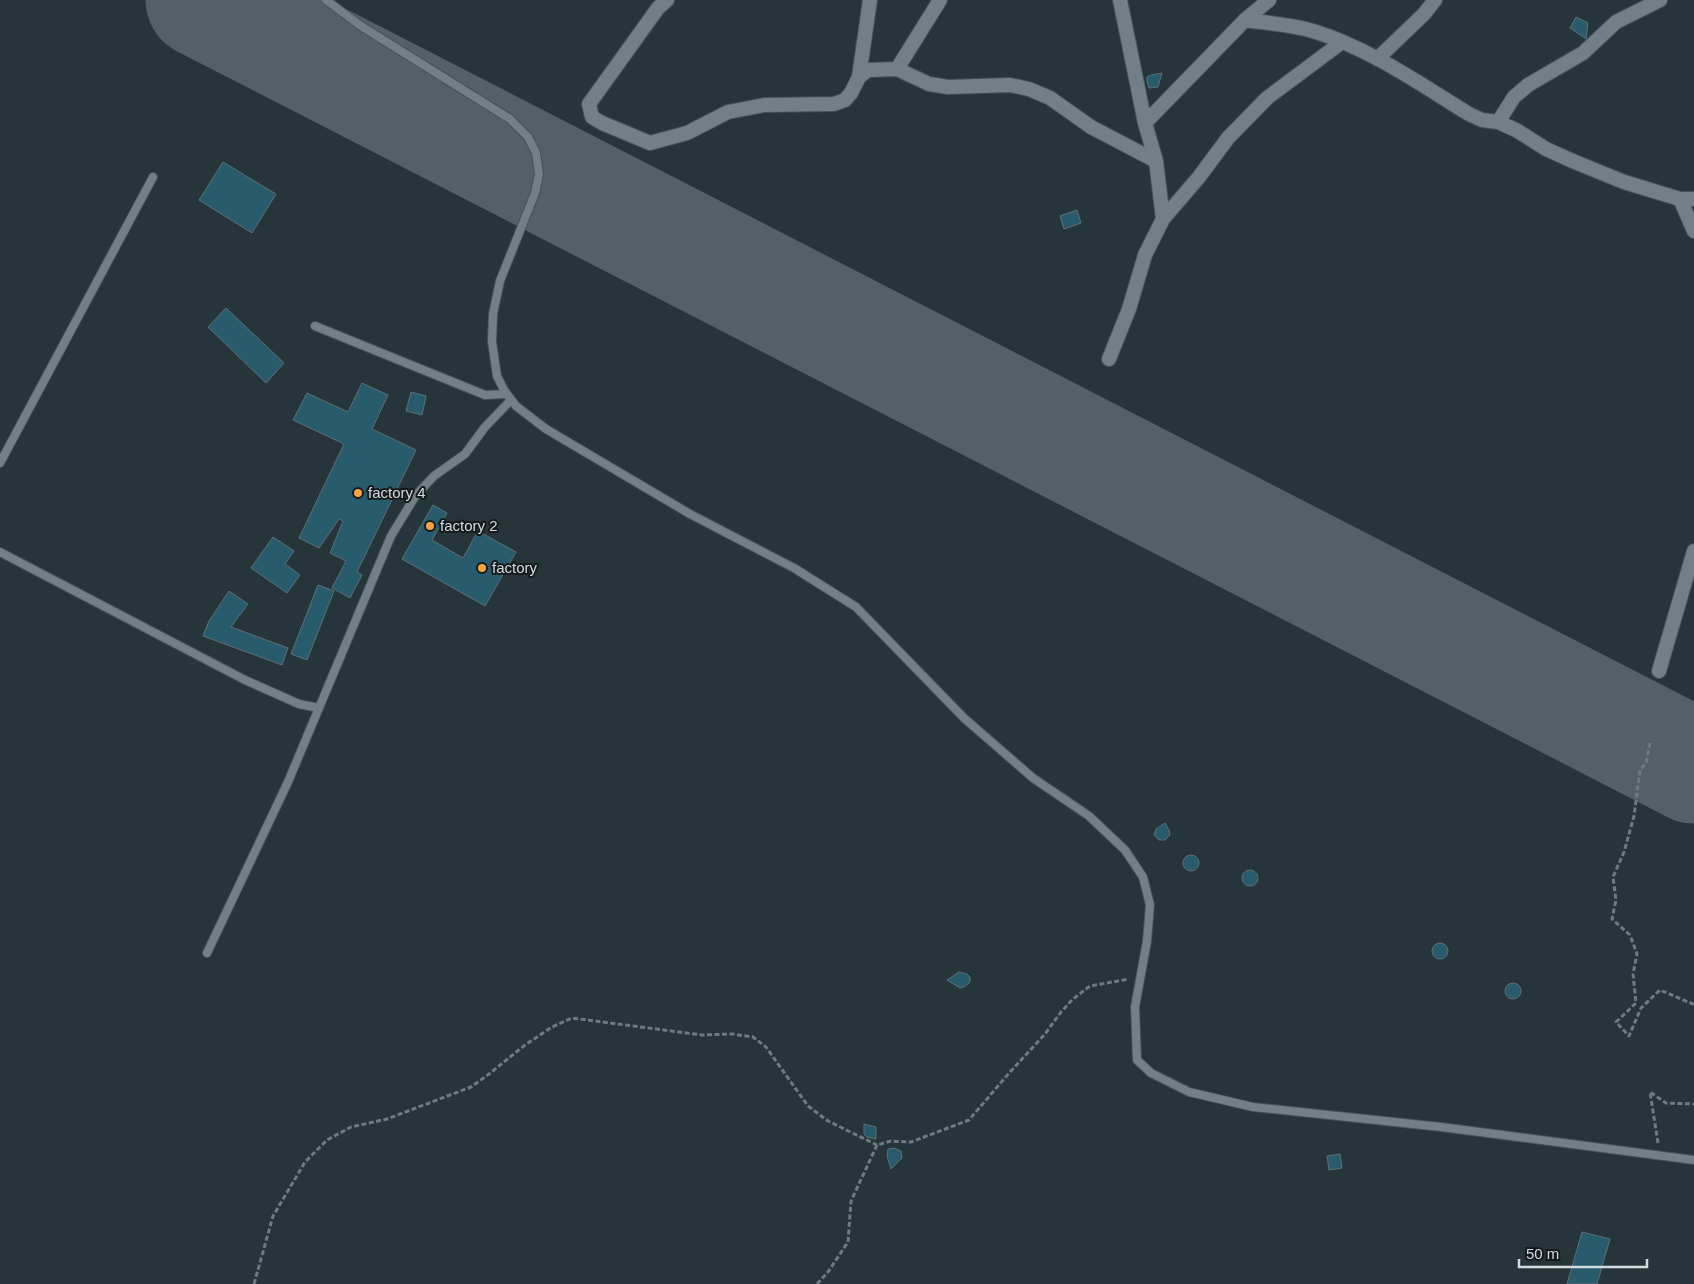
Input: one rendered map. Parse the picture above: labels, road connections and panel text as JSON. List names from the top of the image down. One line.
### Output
{"places":["factory 4","factory 2","factory"],"scale_bar":"50 m"}
